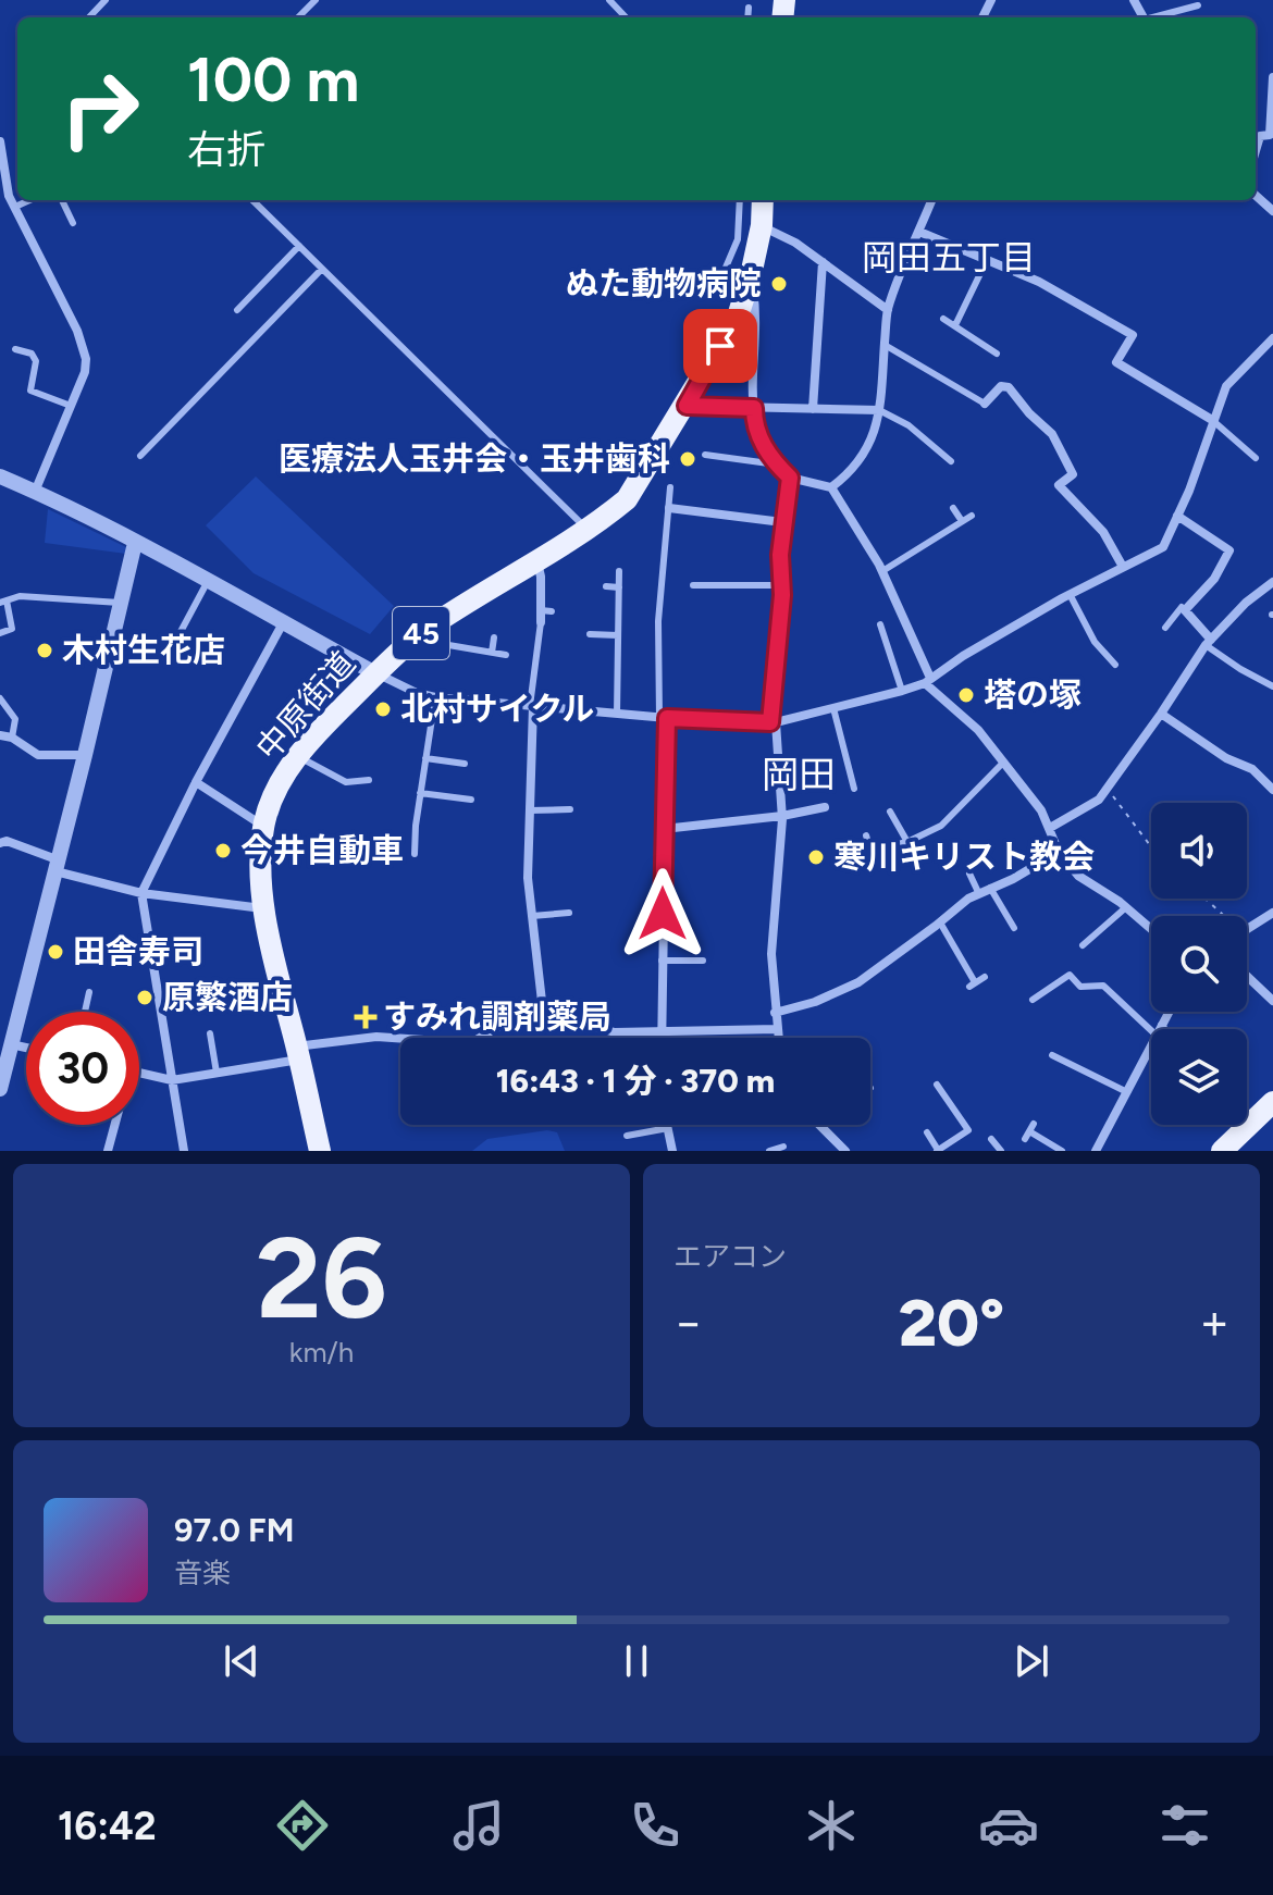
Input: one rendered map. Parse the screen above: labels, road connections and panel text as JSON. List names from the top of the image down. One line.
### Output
{"streets":{"main road":["45","中原街道"]},"districts":["岡田五丁目","岡田"],"places":{"other":["ぬた動物病院","医療法人玉井会・玉井歯科","木村生花店","塔の塚","北村サイクル","今井自動車","寒川キリスト教会","田舎寿司","原繁酒店"],"health":["すみれ調剤薬局"]},"page":{"turn":["100 m","右折"],"limit":"30","trip":"16:43 · 1 分 · 370 m","tile":[["26","km/h"],"エアコン"],"heat":["−","20°","+"],"song":["97.0 FM","音楽"],"tabs":"16:42"}}
